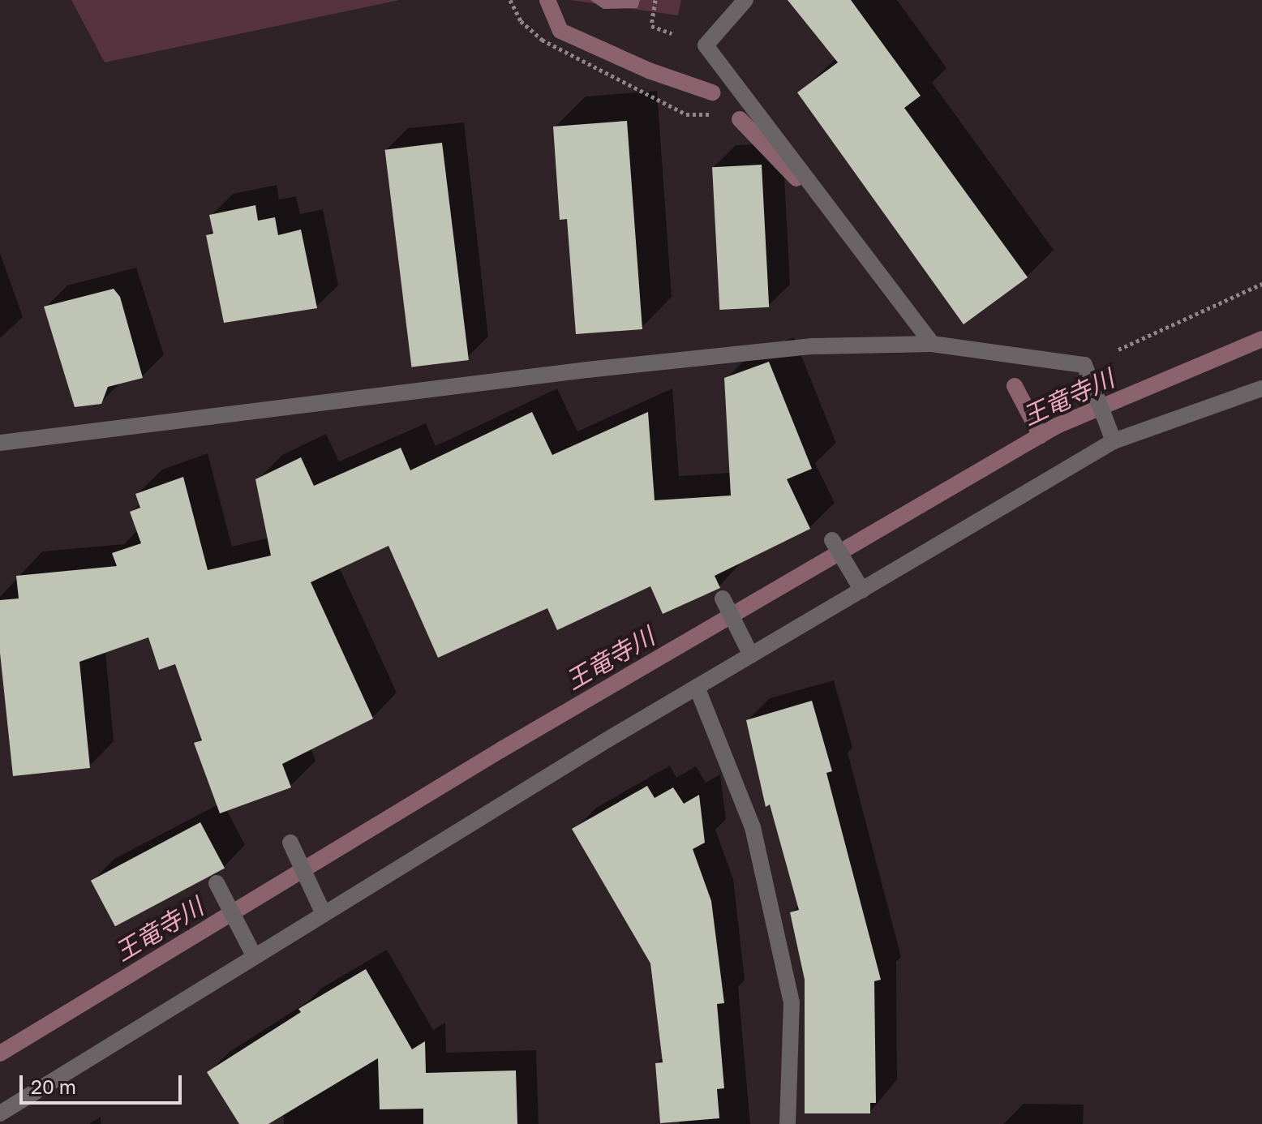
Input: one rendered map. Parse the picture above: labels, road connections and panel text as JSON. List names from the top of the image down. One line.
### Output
{"water":["王竜寺川"],"scale_bar":"20 m"}
